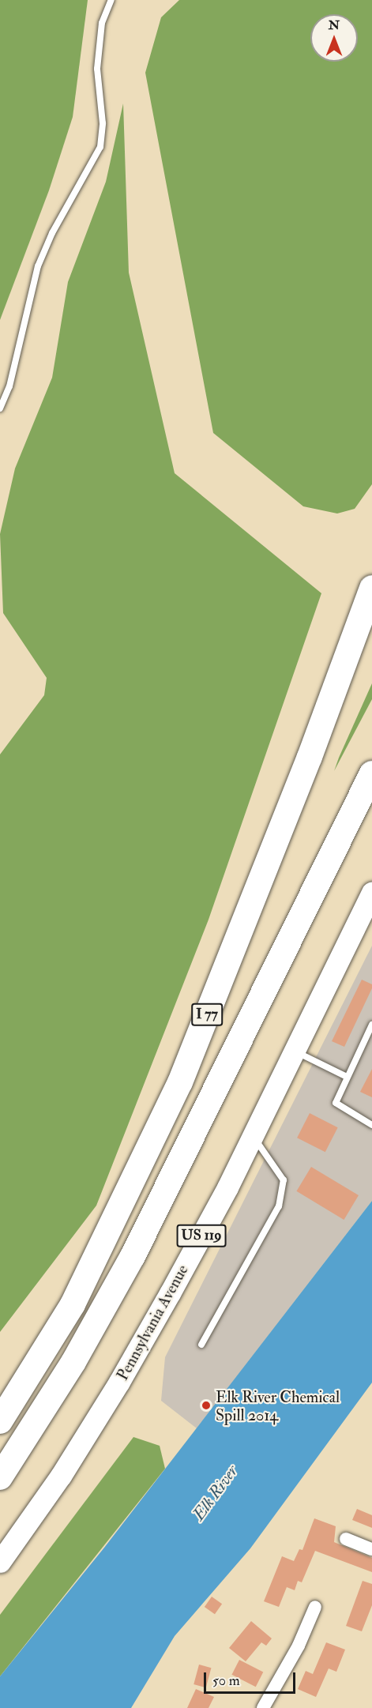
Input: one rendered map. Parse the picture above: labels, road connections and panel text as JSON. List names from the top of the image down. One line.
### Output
{"streets":{"highway":["I 77"],"main road":["US 119","Pennsylvania Avenue"]},"water":["Elk River"],"places":["Elk River Chemical Spill 2014"],"scale_bar":"50 m","north":"top"}
